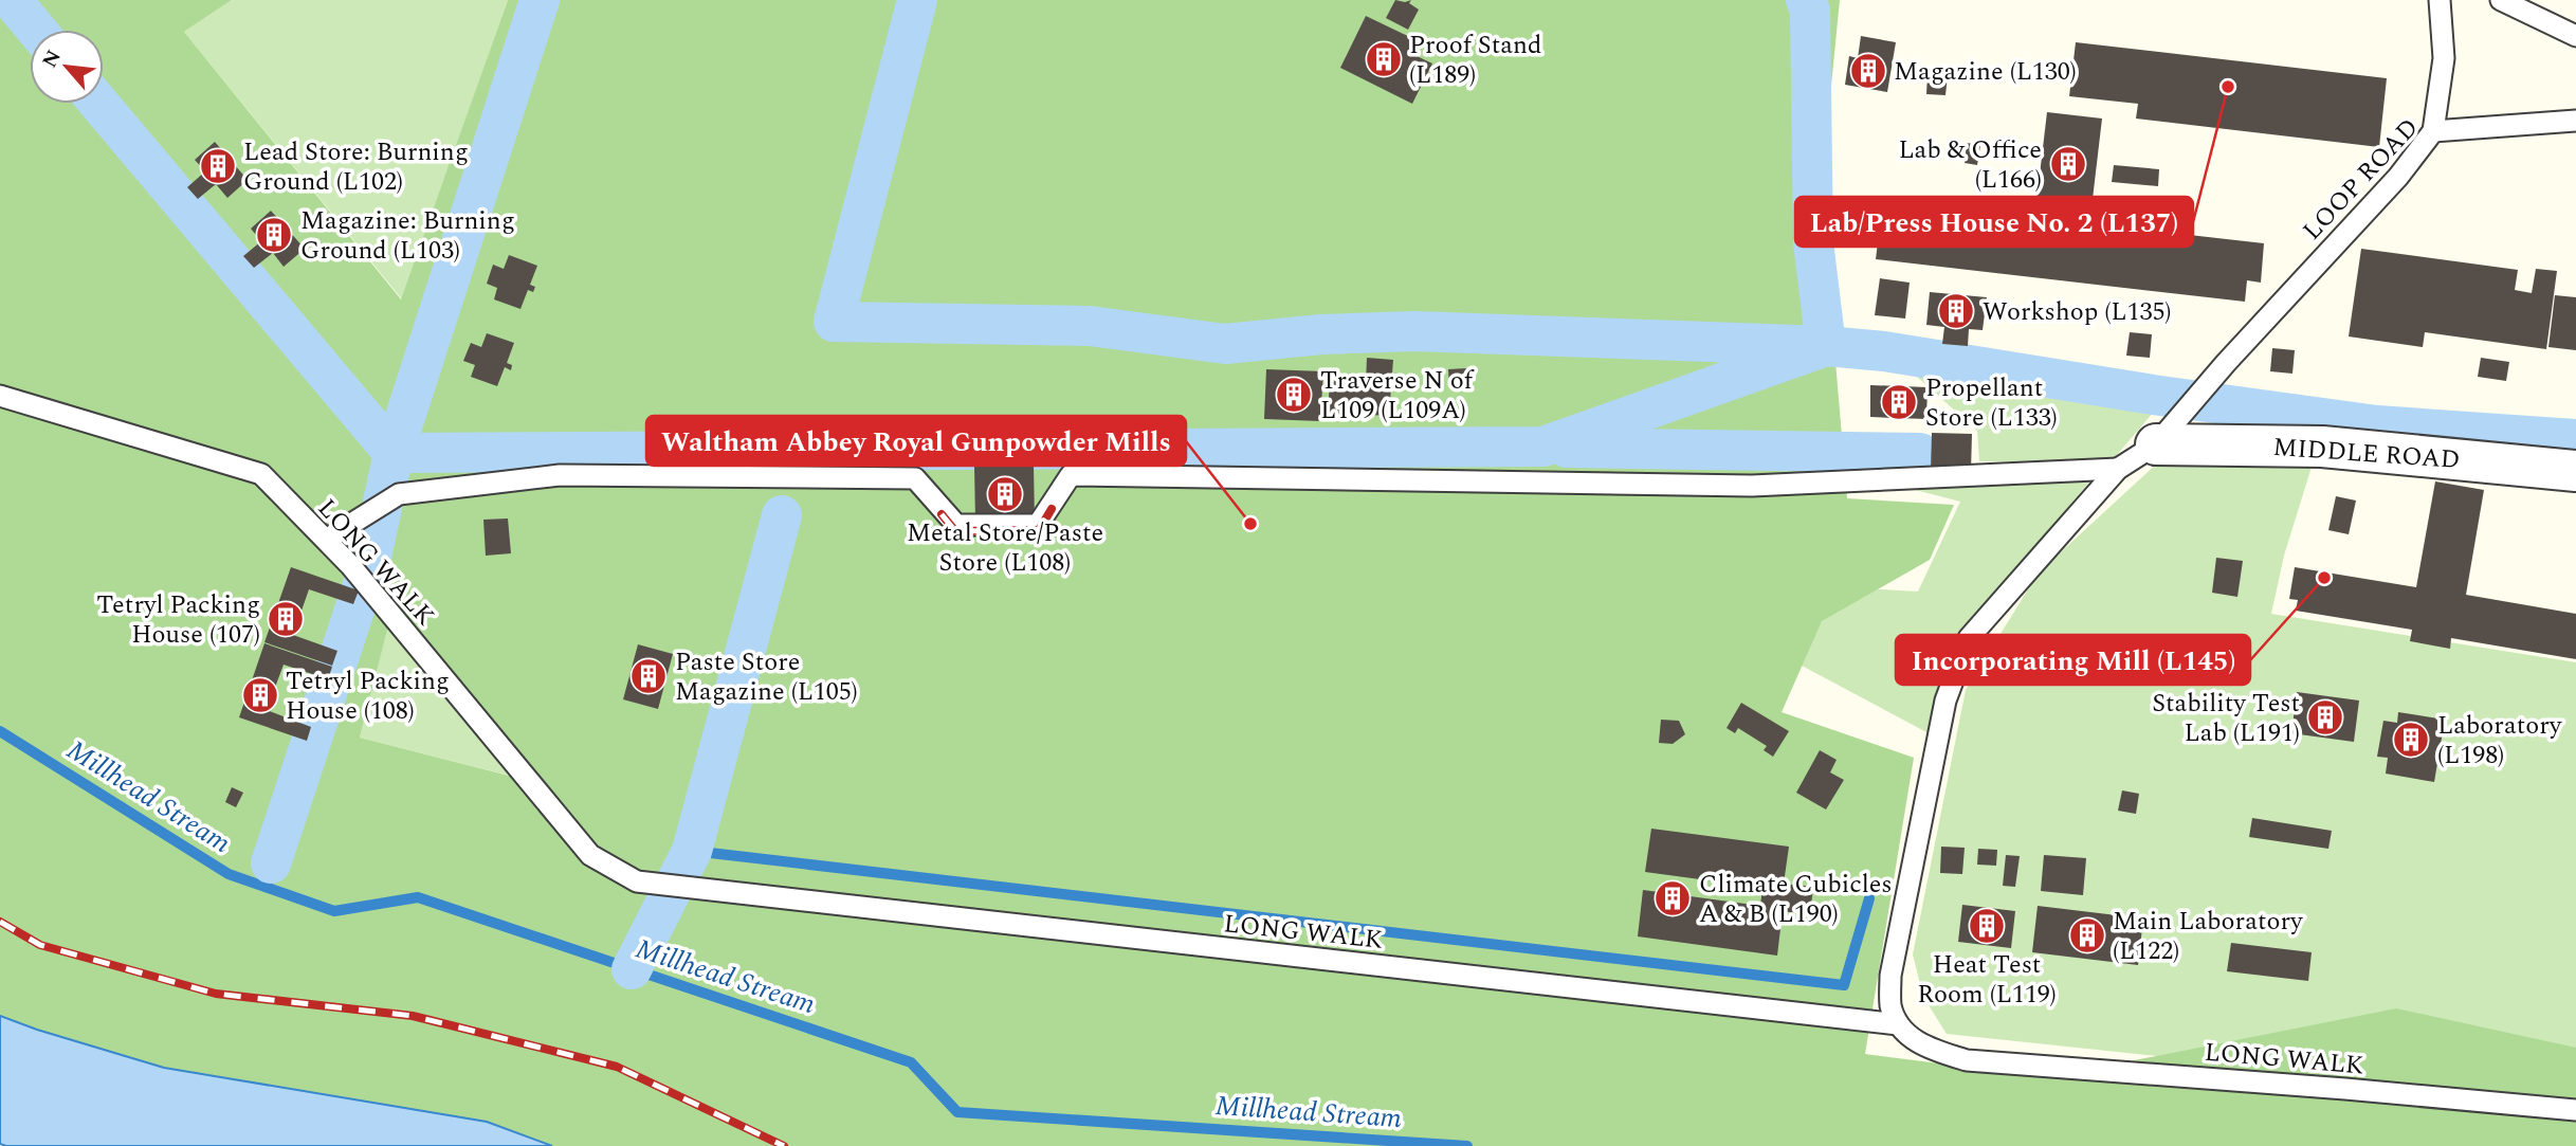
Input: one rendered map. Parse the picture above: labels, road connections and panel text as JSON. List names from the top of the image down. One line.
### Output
{"streets":{"street":["MIDDLE ROAD"],"lane":["LOOP ROAD","LONG WALK"]},"crossings":[["LOOP ROAD","MIDDLE ROAD"]],"water":["Millhead Stream"],"places":{"building":["Proof Stand (L189)","Magazine (L130)","Lab & Office (L166)","Lead Store: Burning Ground (L102)","Magazine: Burning Ground (L103)","Workshop (L135)","Traverse N of L109 (L109A)","Propellant Store (L133)","Metal Store/Paste Store (L108)","Tetryl Packing House (107)","Paste Store Magazine (L105)","Tetryl Packing House (108)","Stability Test Lab (L191)","Laboratory (L198)","Climate Cubicles A & B (L190)","Heat Test Room (L119)","Main Laboratory (L122)"],"other":["Lab/Press House No. 2 (L137)","Waltham Abbey Royal Gunpowder Mills","Incorporating Mill (L145)"]},"north":"top left"}
